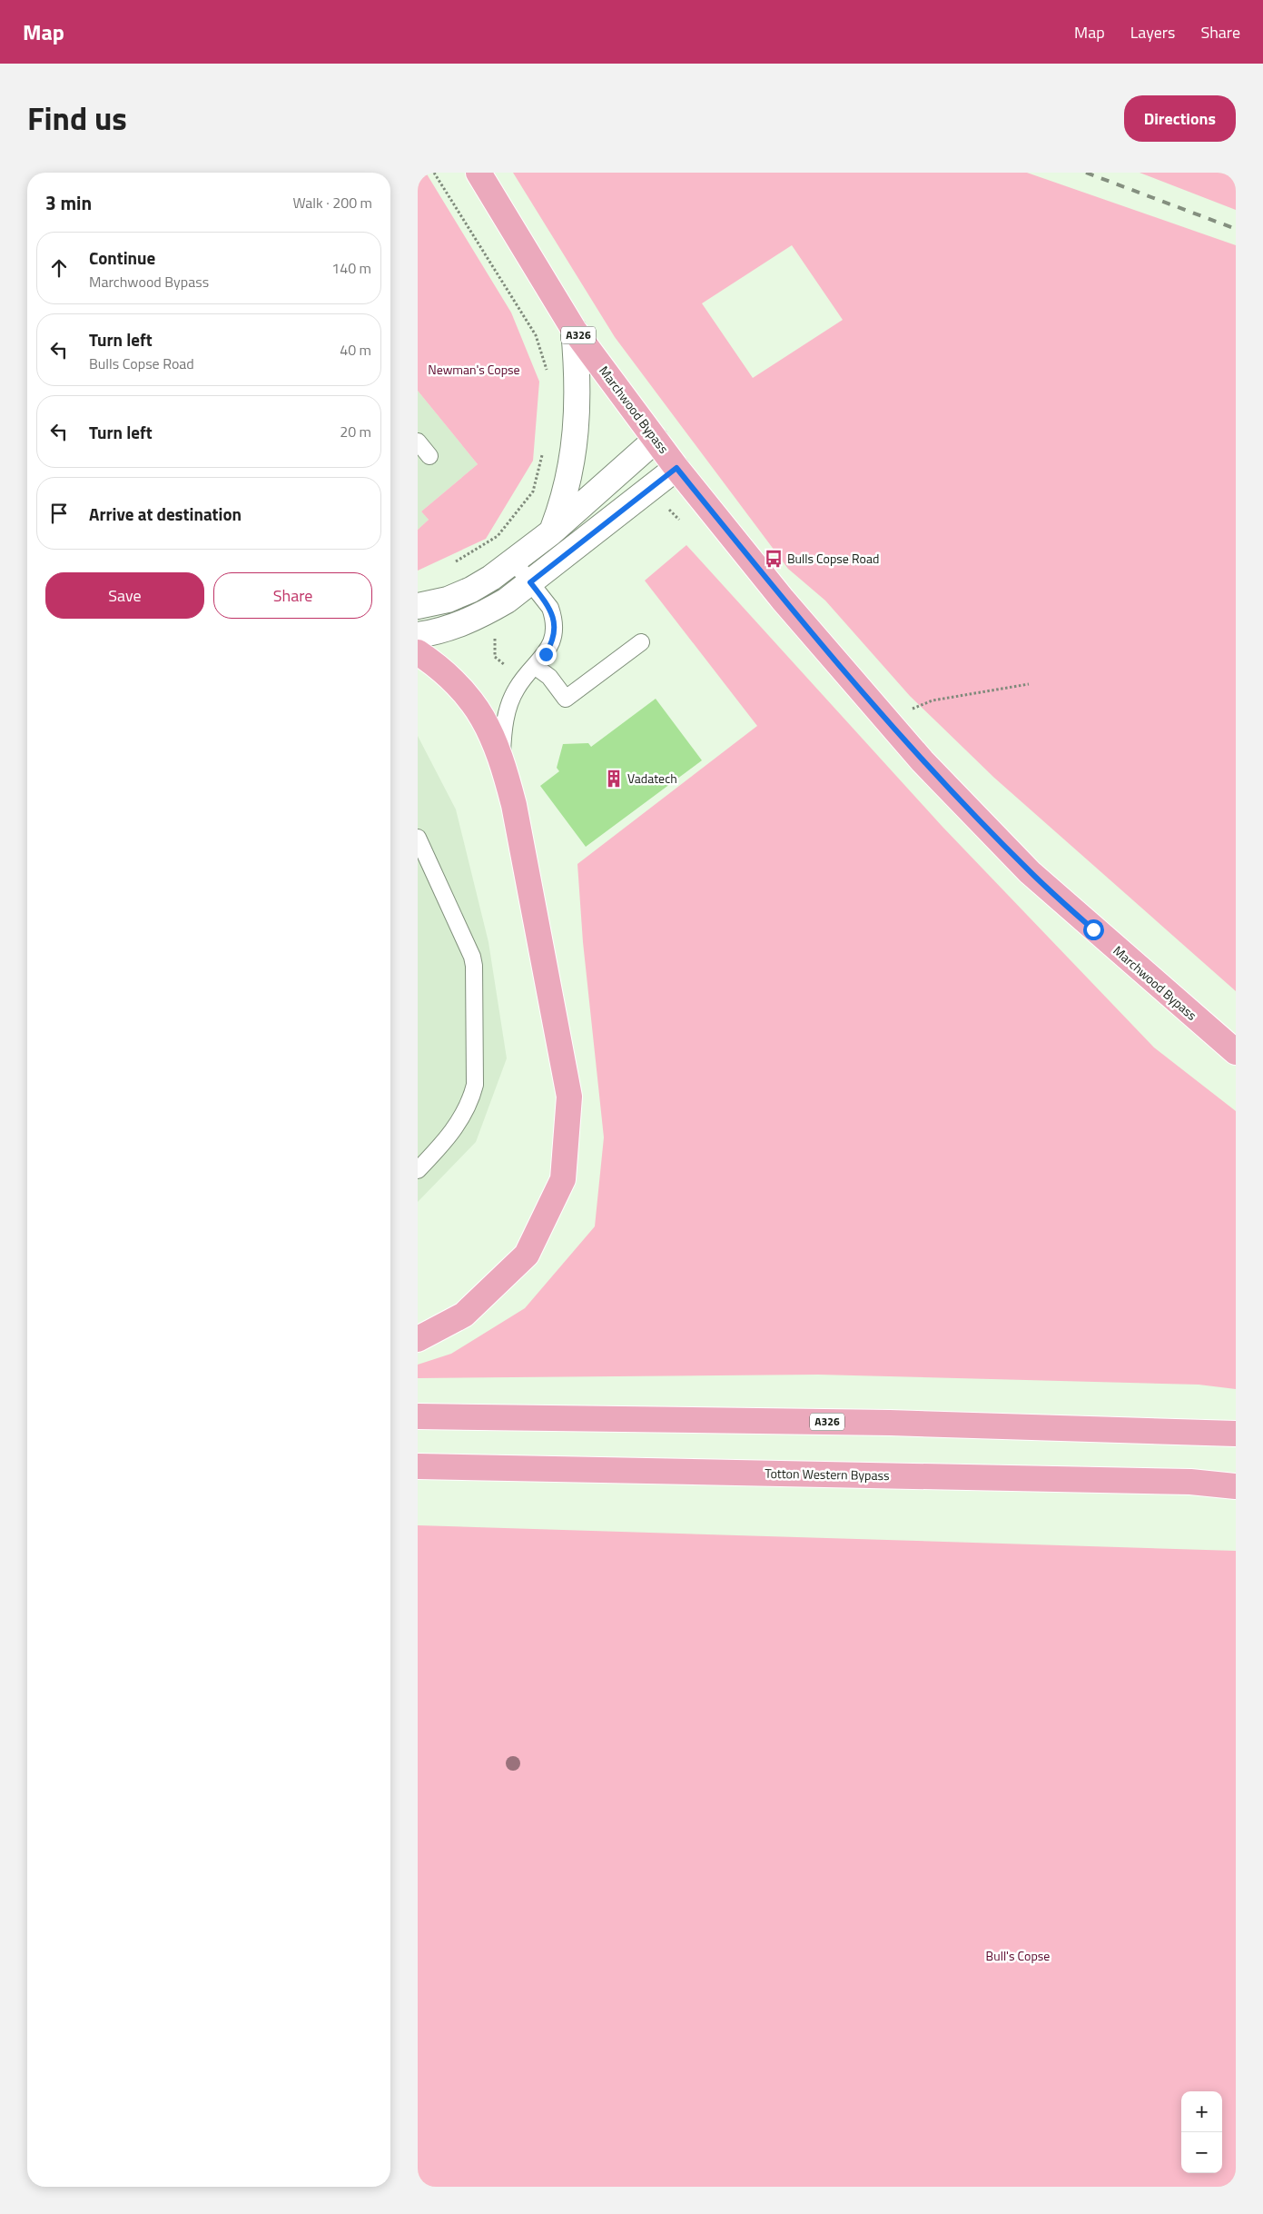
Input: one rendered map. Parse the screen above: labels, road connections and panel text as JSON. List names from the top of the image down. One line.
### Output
{"streets":{"main road":["A326","Marchwood Bypass","Totton Western Bypass"]},"parks":["Newman's Copse","Bull's Copse"],"places":{"bus stop":["Bulls Copse Road"],"building":["Vadatech"]},"page":{"header":"Map","nav":["Map","Layers","Share"],"title":"Find us","buttons":["Directions",["Save","Share"]],"heading":["3 min","Walk · 200 m"],"list":[["Continue","Marchwood Bypass","140 m"],["Turn left","Bulls Copse Road","40 m"],["Turn left","20 m"],"Arrive at destination"],"map_buttons":["+","−"]}}
